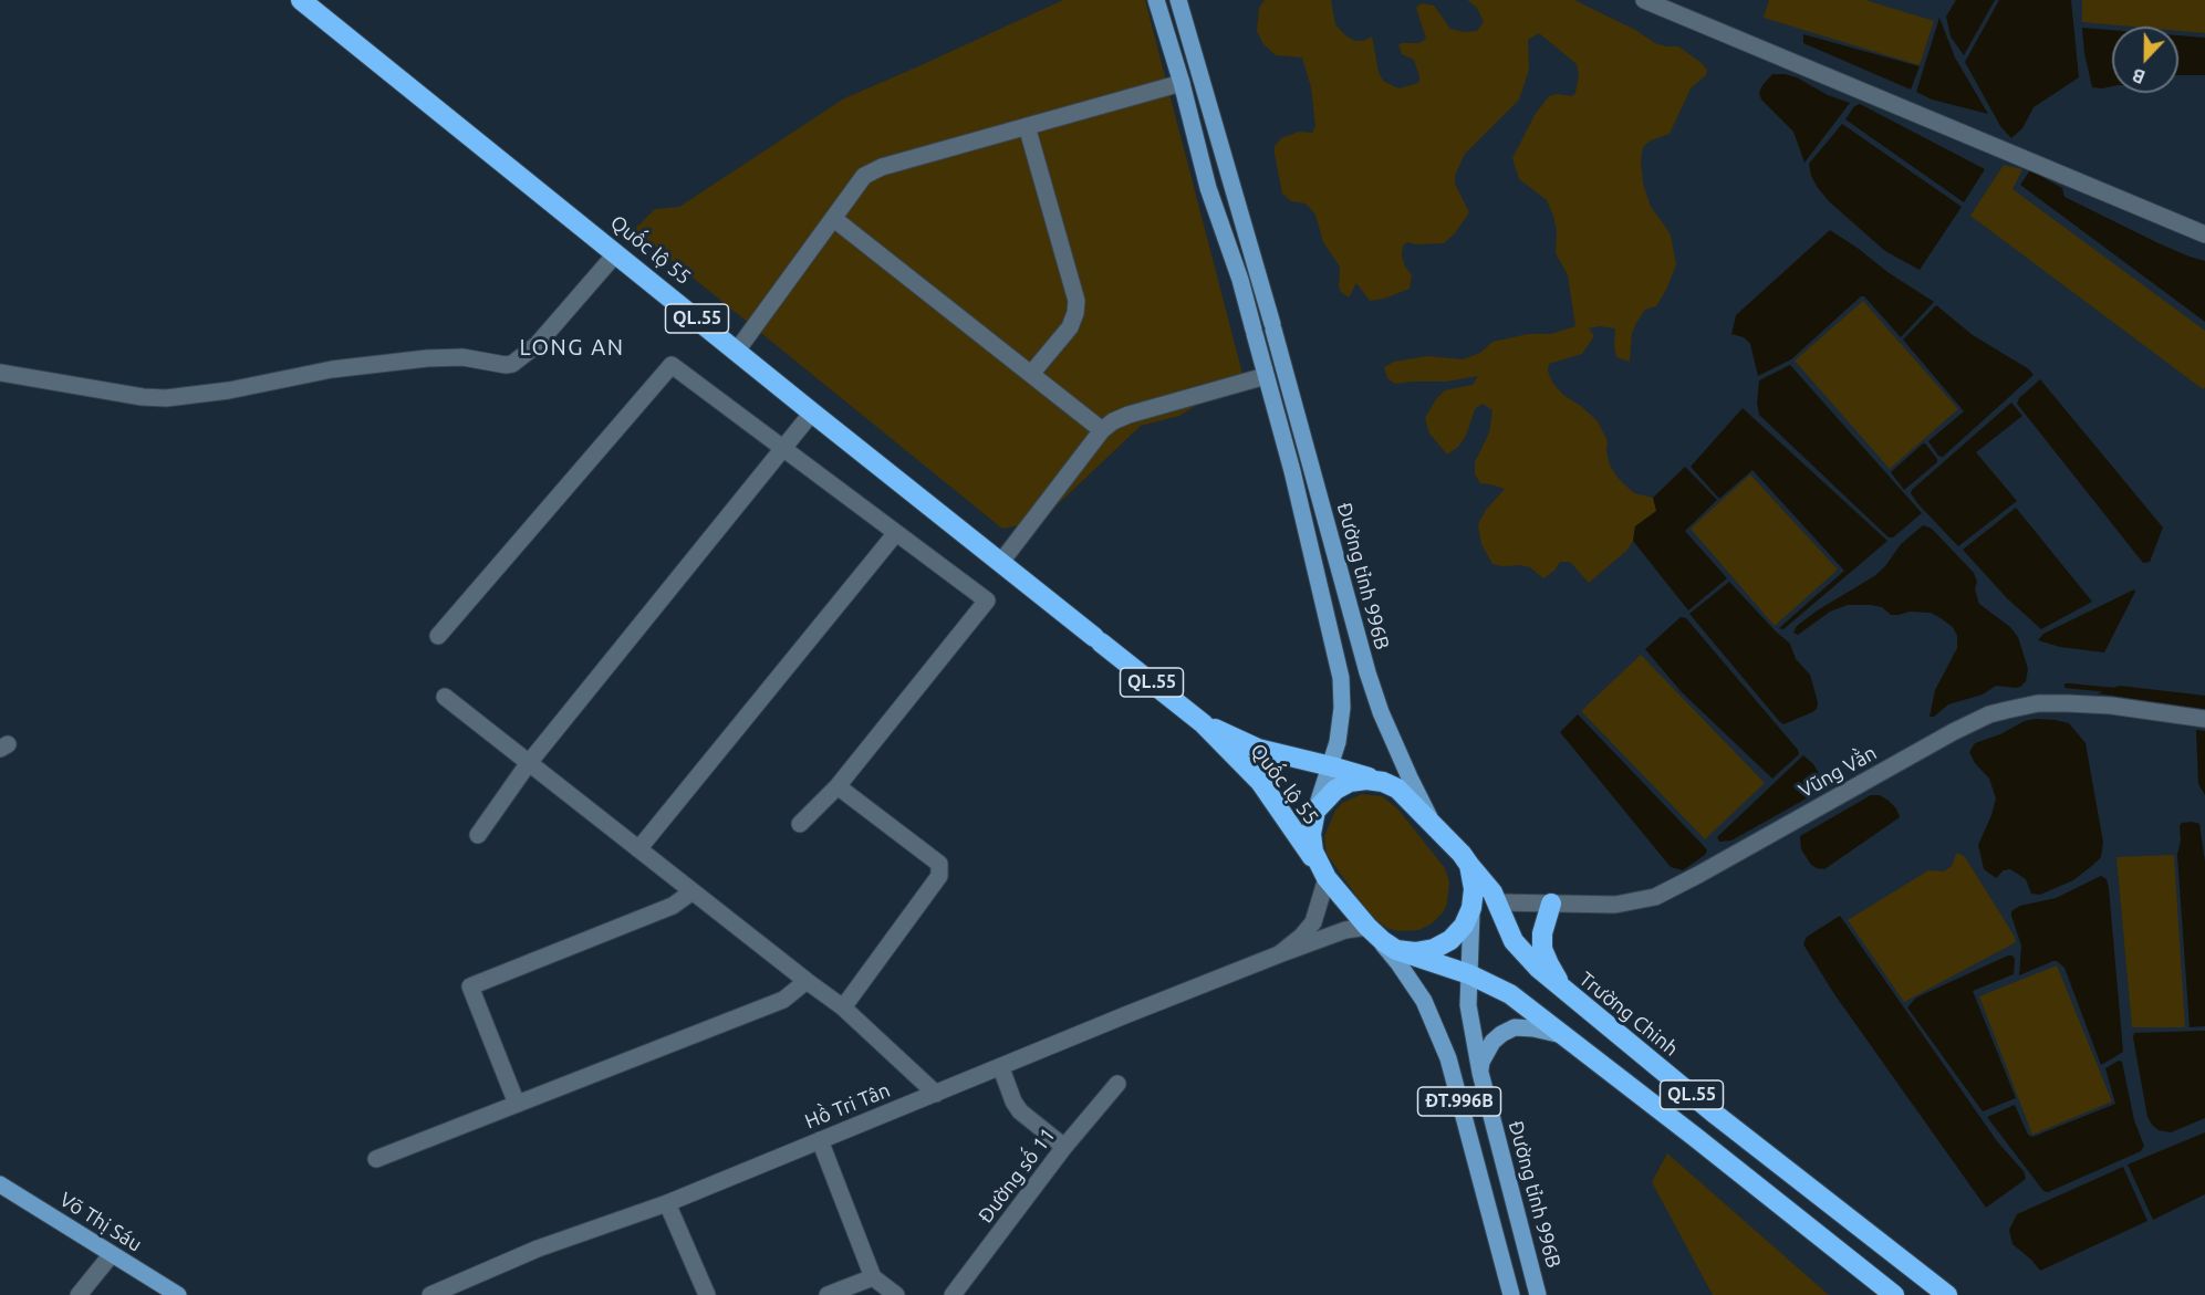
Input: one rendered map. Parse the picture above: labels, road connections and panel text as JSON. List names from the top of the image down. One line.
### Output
{"streets":{"highway":["Quốc lộ 55","QL.55","Trường Chinh"],"main road":["Đường tỉnh 996B","ĐT.996B","Võ Thị Sáu"],"street":["Vũng Vằn","Hồ Tri Tân","Đường số 11"]},"crossings":[["Quốc lộ 55","QL.55"],["Quốc lộ 55","Đường tỉnh 996B"],["Quốc lộ 55","Trường Chinh"],["Quốc lộ 55","ĐT.996B"],["Quốc lộ 55","Hồ Tri Tân"],["QL.55","Đường tỉnh 996B"],["QL.55","Trường Chinh"],["QL.55","ĐT.996B"],["QL.55","Hồ Tri Tân"],["Đường tỉnh 996B","Trường Chinh"],["Đường tỉnh 996B","ĐT.996B"],["Đường tỉnh 996B","Hồ Tri Tân"],["Vũng Vằn","Trường Chinh"],["Trường Chinh","ĐT.996B"],["Trường Chinh","Hồ Tri Tân"],["ĐT.996B","Hồ Tri Tân"]],"districts":["LONG AN"],"north":"bottom"}
